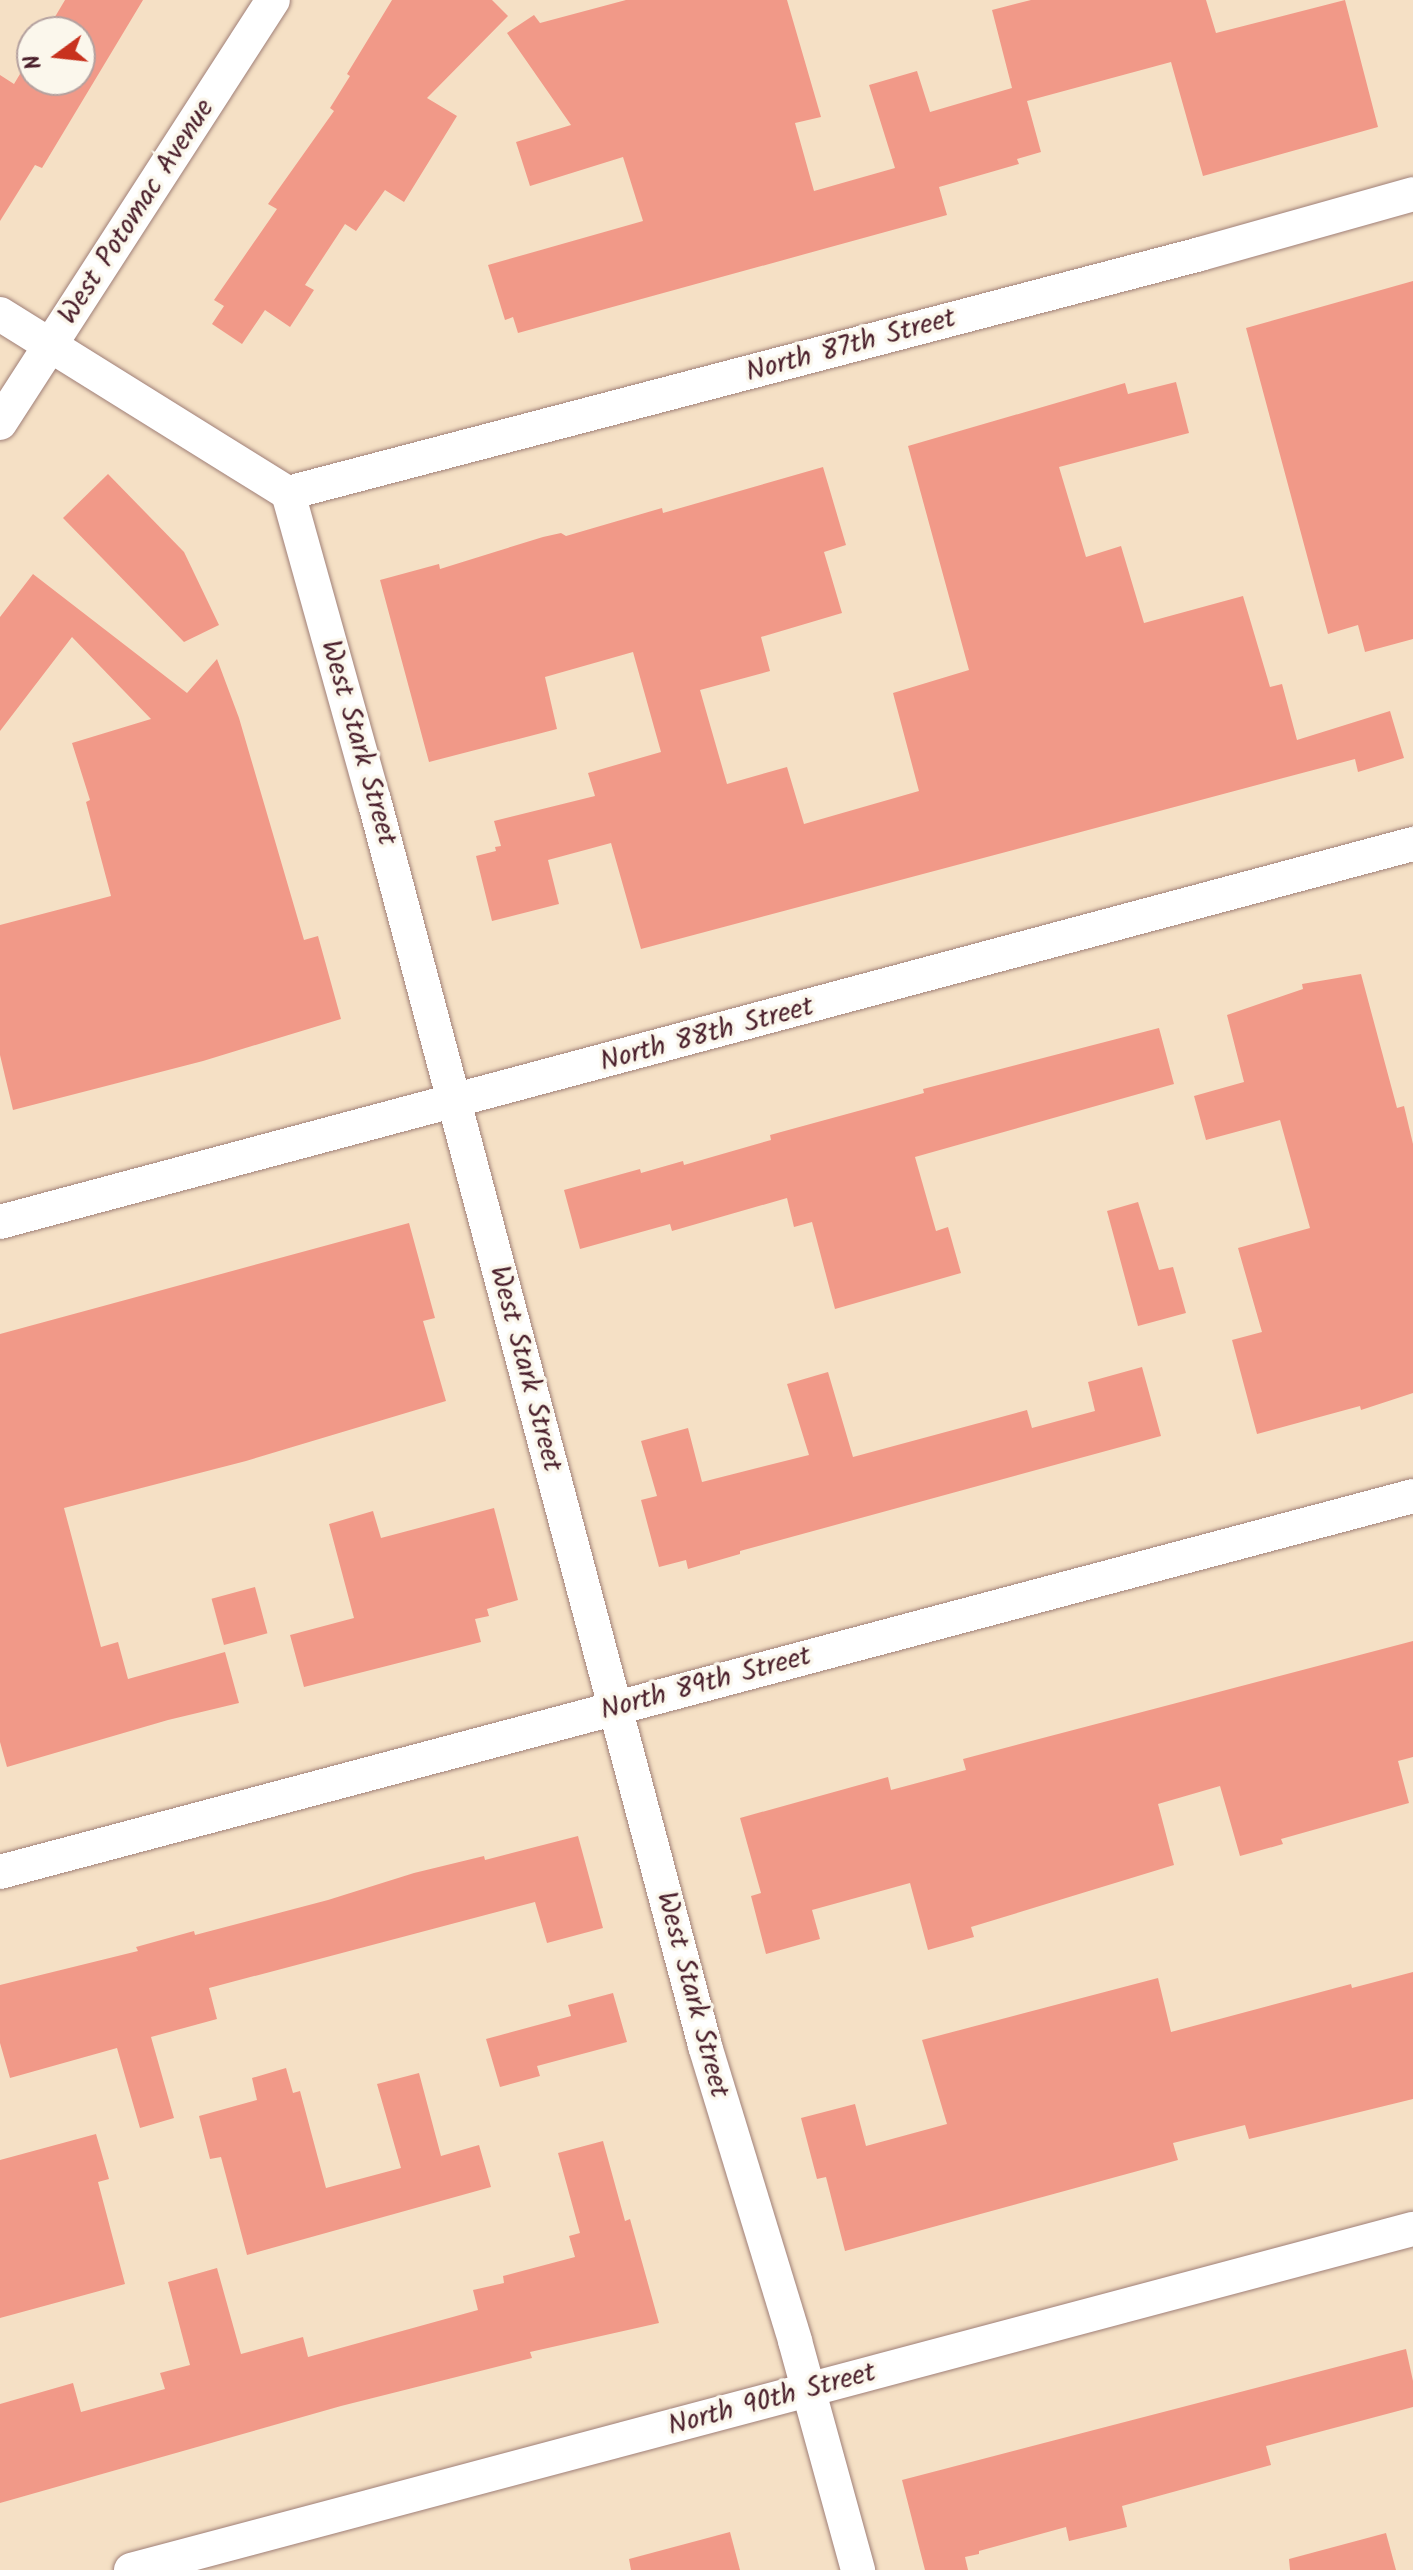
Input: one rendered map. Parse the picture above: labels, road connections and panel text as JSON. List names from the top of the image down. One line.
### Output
{"streets":{"street":["West Potomac Avenue","North 87th Street","West Stark Street","North 88th Street","North 89th Street","North 90th Street"]},"crossings":[["North 87th Street","West Stark Street"],["West Stark Street","North 88th Street"],["West Stark Street","North 89th Street"],["West Stark Street","North 90th Street"]],"north":"left"}
